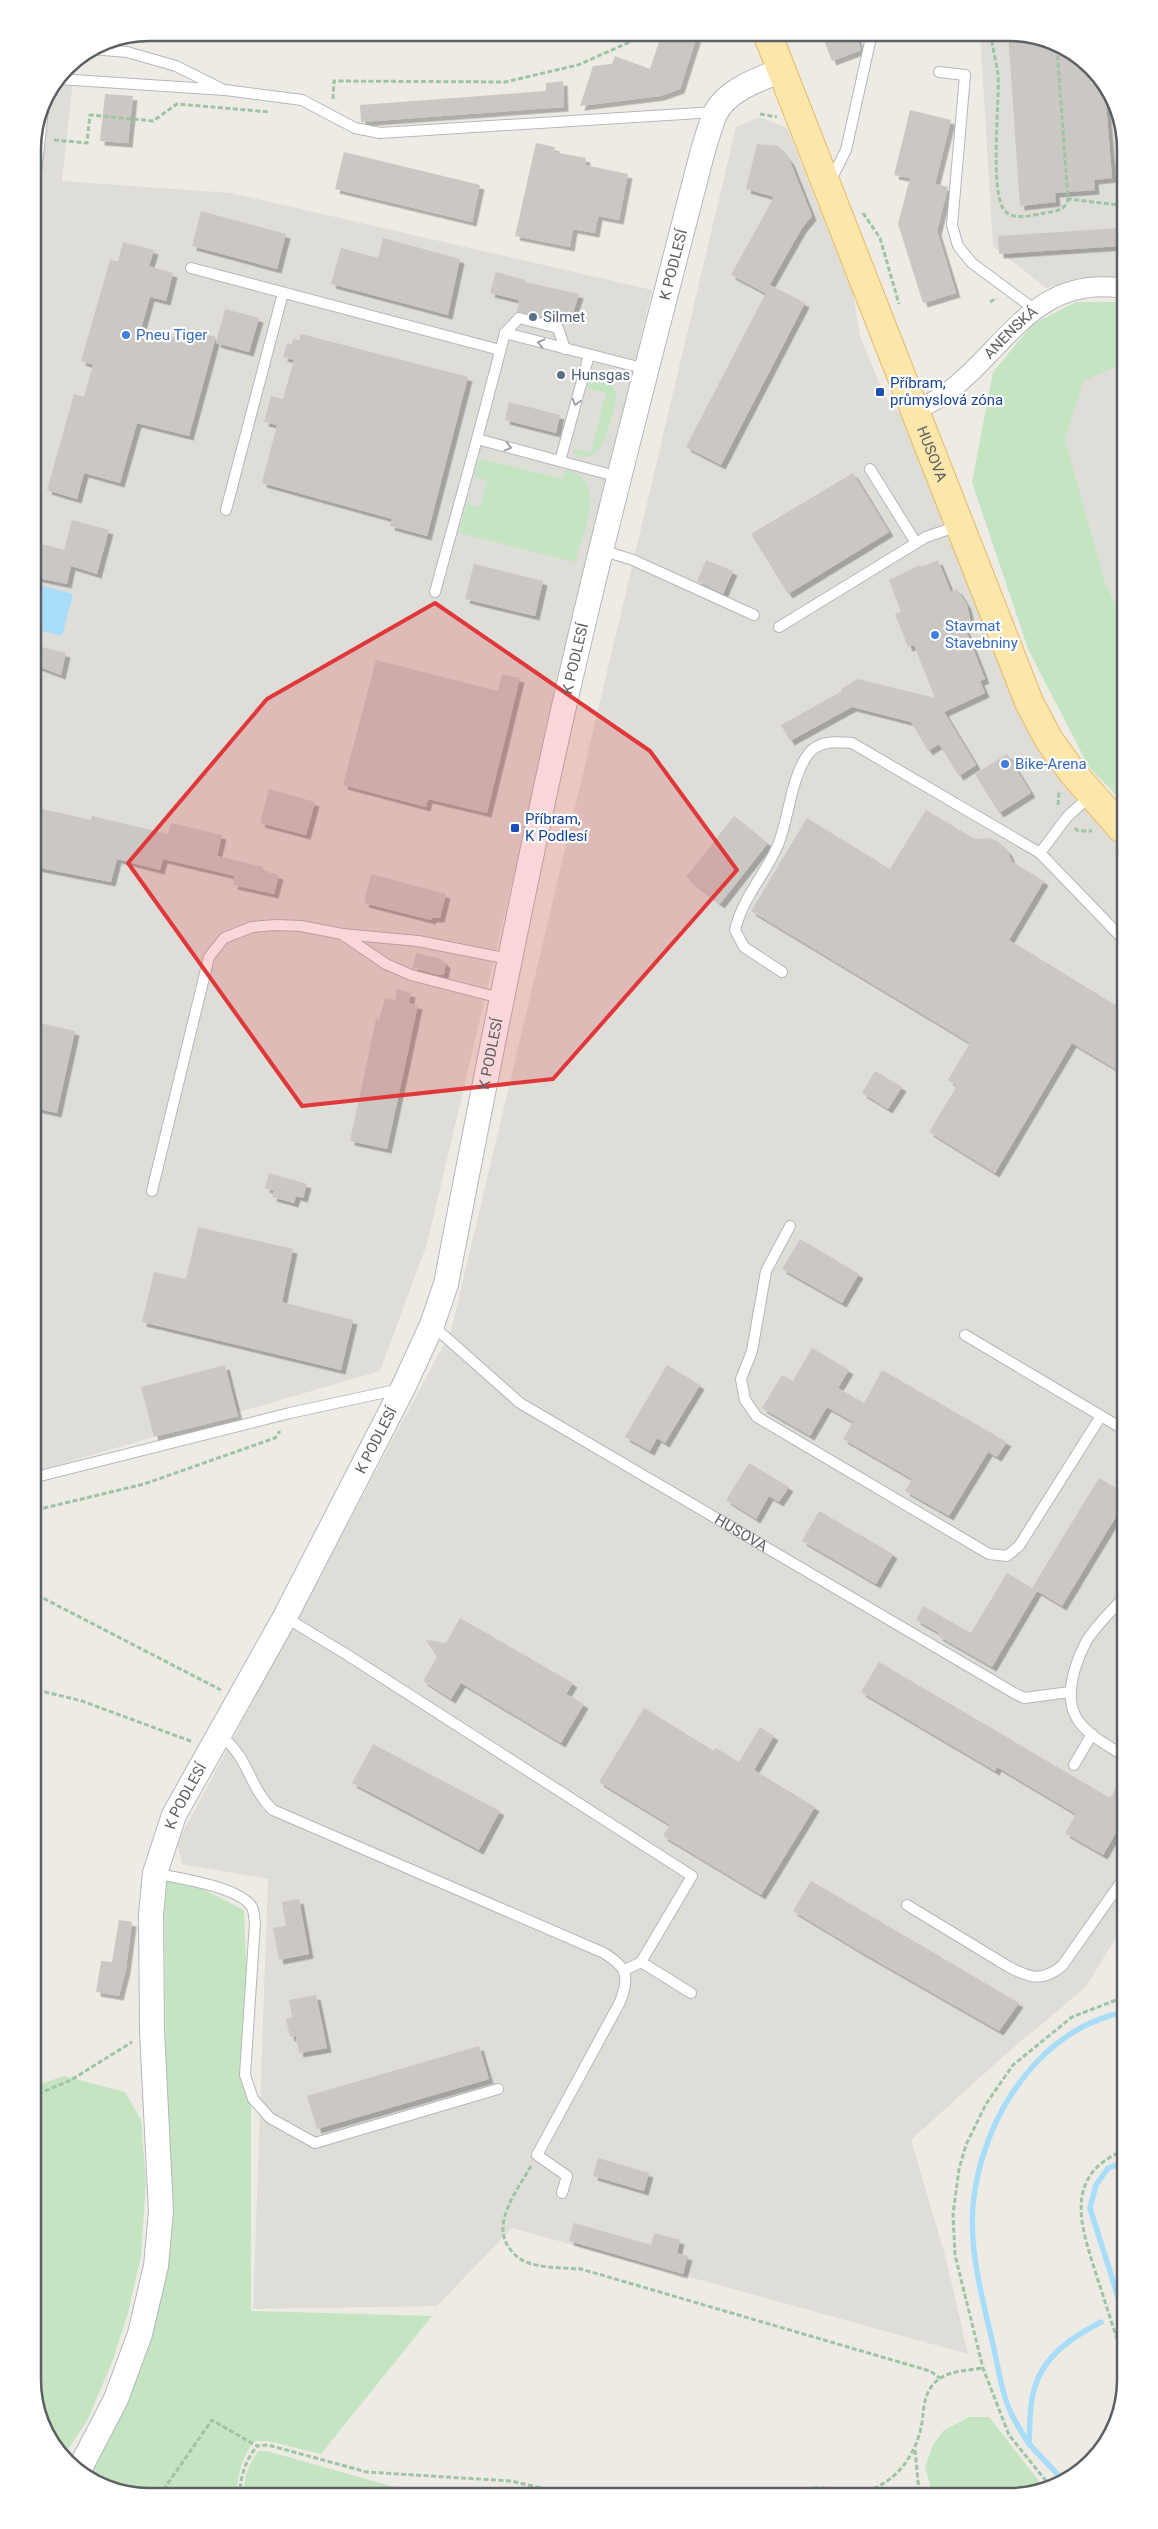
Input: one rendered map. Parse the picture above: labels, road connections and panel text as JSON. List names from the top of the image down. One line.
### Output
{"streets":{"main road":["HUSOVA"],"street":["K PODLESÍ","ANENSKÁ"]},"crossings":[["K PODLESÍ","HUSOVA"],["ANENSKÁ","HUSOVA"]],"places":{"other":["Silmet","Pneu Tiger","Hunsgas","Stavmat Stavebniny","Bike-Arena"],"transit":["Příbram, průmyslová zóna","Příbram, K Podlesí"]}}
